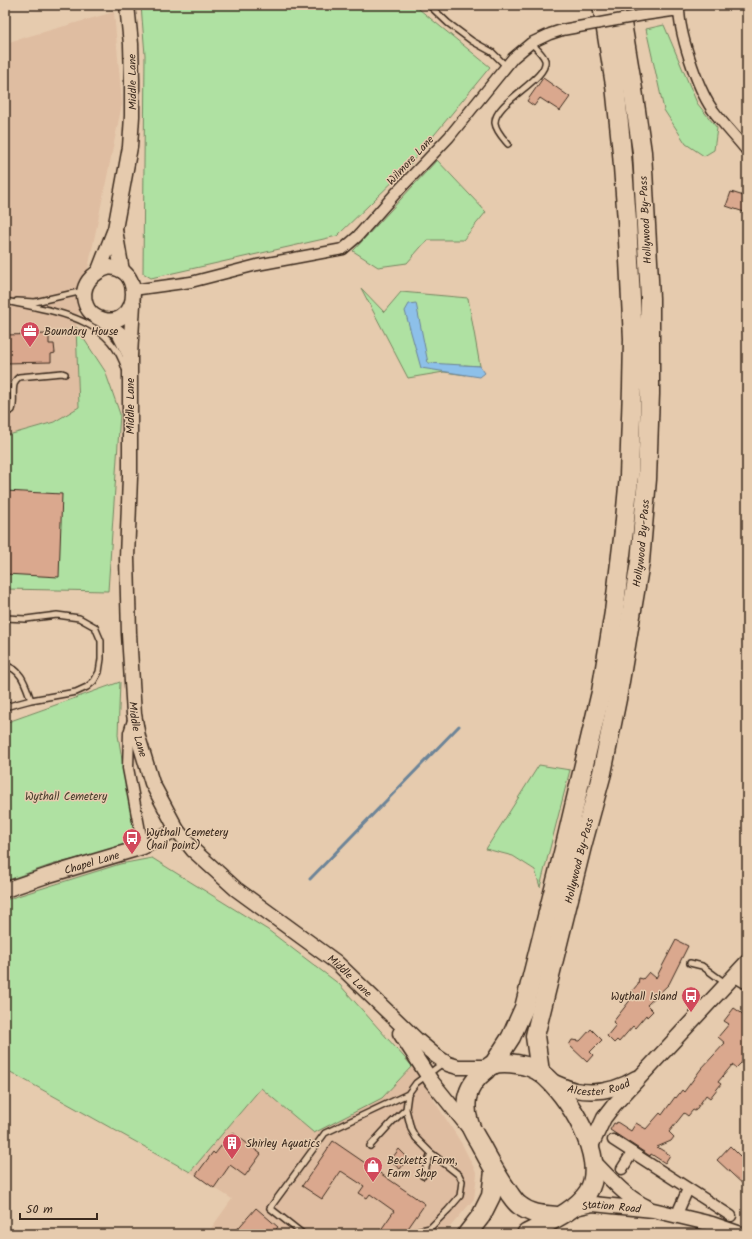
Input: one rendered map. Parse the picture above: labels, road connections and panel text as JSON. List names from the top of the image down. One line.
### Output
{"streets":{"highway":["Hollywood By-Pass"],"street":["Middle Lane","Wilmore Lane","Chapel Lane","Alcester Road","Station Road"]},"crossings":[["Middle Lane","Wilmore Lane"],["Middle Lane","Hollywood By-Pass"],["Middle Lane","Chapel Lane"],["Middle Lane","Alcester Road"],["Middle Lane","Station Road"],["Hollywood By-Pass","Alcester Road"],["Hollywood By-Pass","Station Road"],["Alcester Road","Station Road"]],"parks":["Wythall Cemetery"],"places":{"office":["Boundary House"],"bus stop":["Wythall Cemetery (hail point)","Wythall Island"],"building":["Shirley Aquatics"],"shop":["Becketts Farm, Farm Shop"]},"scale_bar":"50 m"}
